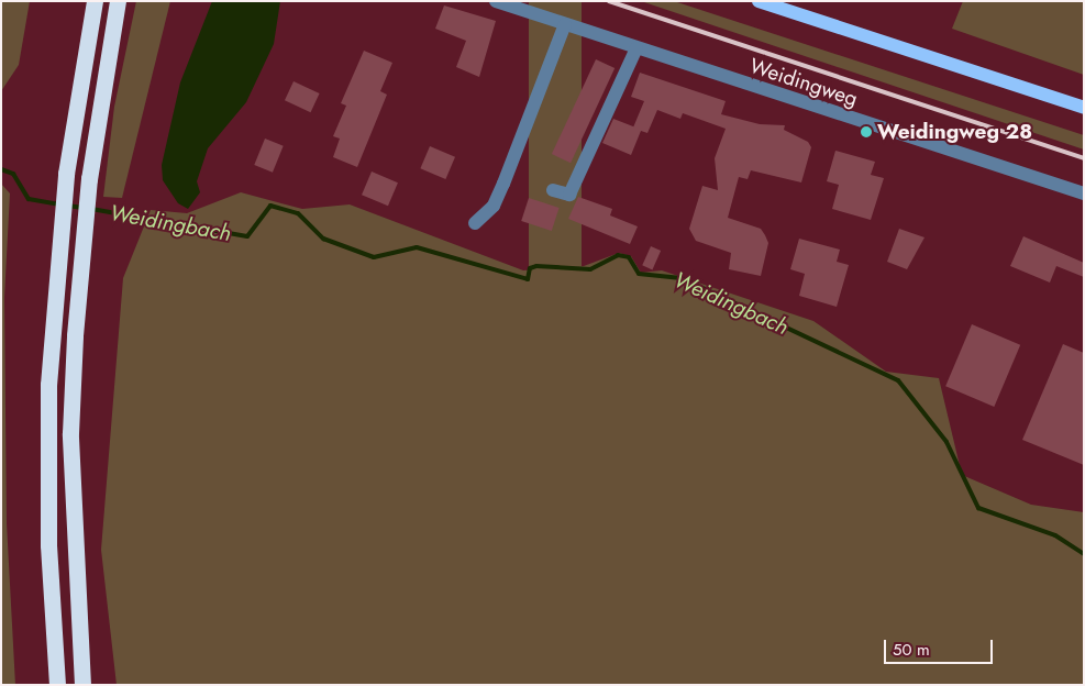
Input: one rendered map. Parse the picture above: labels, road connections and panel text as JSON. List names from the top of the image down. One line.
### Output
{"streets":{"street":["Weidingweg"]},"water":["Weidingbach"],"places":["Weidingweg 28"],"scale_bar":"50 m"}
